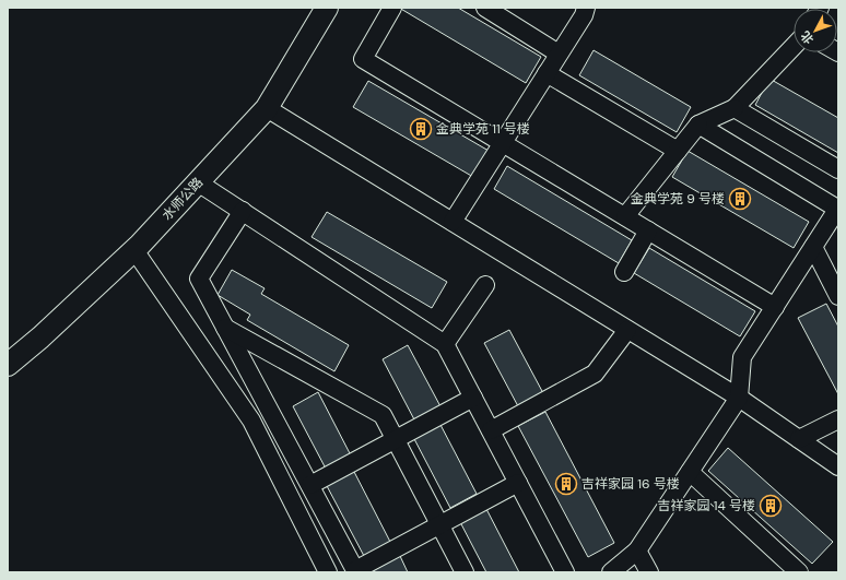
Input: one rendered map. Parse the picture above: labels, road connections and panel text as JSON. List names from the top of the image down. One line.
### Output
{"streets":{"main road":["水师公路"]},"places":{"building":["金典学苑 11 号楼","金典学苑 9 号楼","吉祥家园 16 号楼","吉祥家园 14 号楼"]},"north":"bottom left"}
